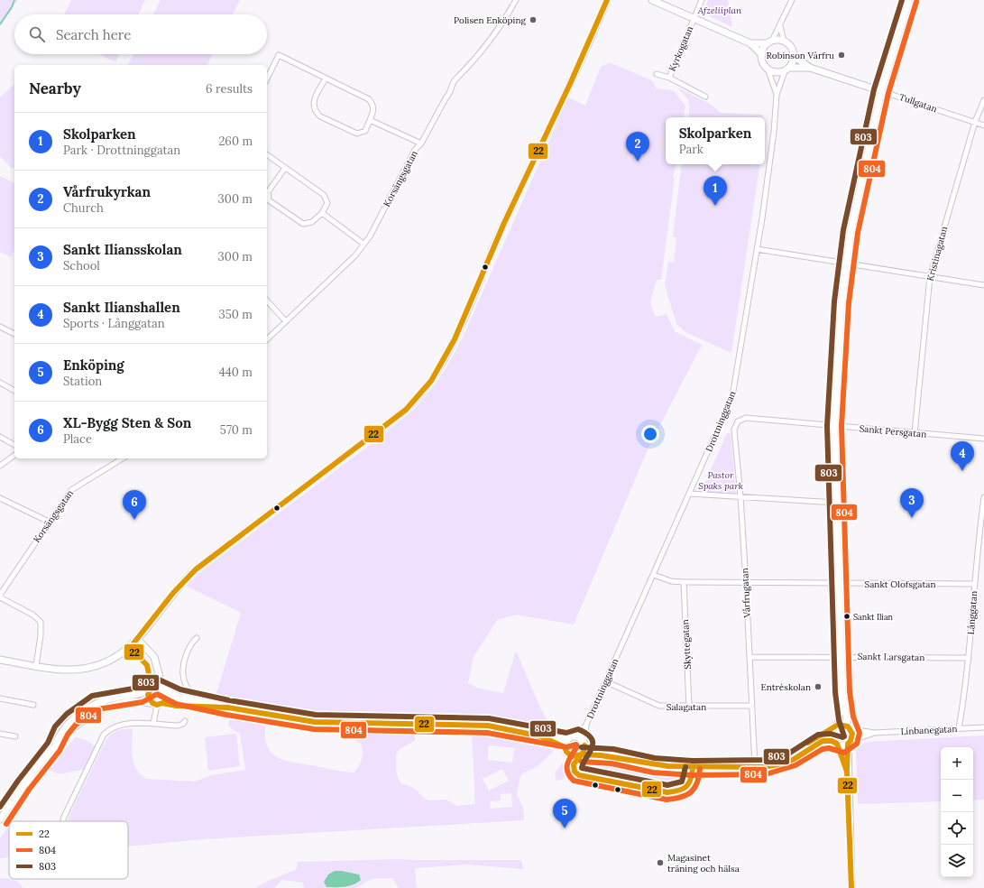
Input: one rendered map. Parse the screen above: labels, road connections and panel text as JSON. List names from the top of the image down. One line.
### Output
{"streets":{"main road":["Tullgatan","Drottninggatan"],"street":["Kyrkogatan","Korsängsgatan","Kristinagatan","Sankt Persgatan","Sankt Olofsgatan","Vårfrugatan","Långgatan","Skyttegatan","Sankt Larsgatan","Salagatan","Linbanegatan"]},"crossings":[["Tullgatan","Kristinagatan"],["Tullgatan","Drottninggatan"],["Kristinagatan","Sankt Persgatan"],["Drottninggatan","Sankt Olofsgatan"],["Drottninggatan","Salagatan"],["Sankt Persgatan","Vårfrugatan"],["Sankt Olofsgatan","Vårfrugatan"],["Sankt Olofsgatan","Långgatan"],["Sankt Olofsgatan","Skyttegatan"],["Vårfrugatan","Sankt Larsgatan"],["Vårfrugatan","Salagatan"],["Långgatan","Sankt Larsgatan"],["Långgatan","Linbanegatan"],["Skyttegatan","Salagatan"]],"parks":["Afzeliiplan","Pastor Spaks park"],"places":["Polisen Enköping","Robinson Vårfru","Sankt Ilian","Entréskolan","Magasinet träning och hälsa"],"lines":["transit line 22","transit line 803","transit line 804"],"legend":["22","804","803"],"page":{"search":"Search here","heading":["Nearby","6 results"],"list":[{"mark":"1","name":"Skolparken","note":"Park · Drottninggatan","value":"260 m"},{"mark":"2","name":"Vårfrukyrkan","note":"Church","value":"300 m"},{"mark":"3","name":"Sankt Iliansskolan","note":"School","value":"300 m"},{"mark":"4","name":"Sankt Ilianshallen","note":"Sports · Långgatan","value":"350 m"},{"mark":"5","name":"Enköping","note":"Station","value":"440 m"},{"mark":"6","name":"XL-Bygg Sten & Son","note":"Place","value":"570 m"}],"popup":["Skolparken","Park"],"pins":["2","1","4","3","6","5"],"map_buttons":["+","−"]}}
